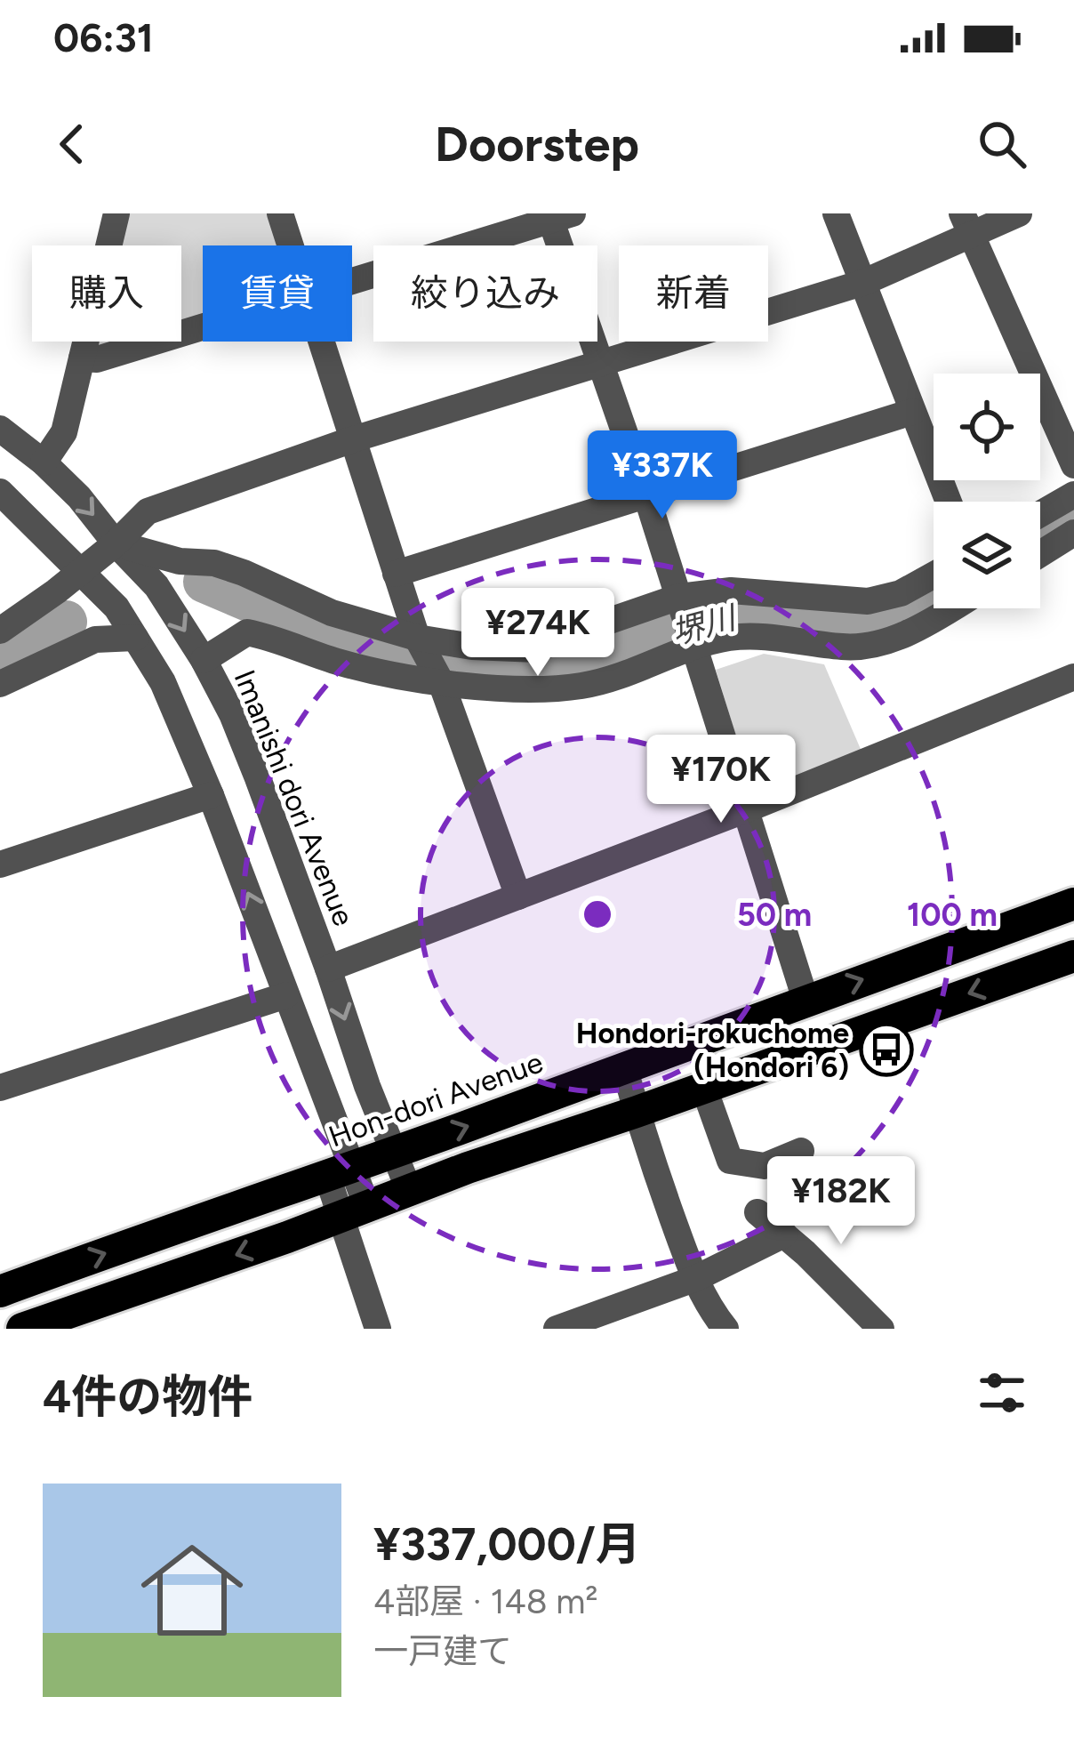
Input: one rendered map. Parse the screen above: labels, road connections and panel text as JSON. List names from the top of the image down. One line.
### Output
{"streets":{"highway":["Hon-dori Avenue"],"street":["Imanishi dori Avenue"]},"crossings":[["Imanishi dori Avenue","Hon-dori Avenue"]],"water":["堺川"],"places":{"bus stop":["Hondori-rokuchome (Hondori 6)"]},"page":{"status":"06:31","header":"Doorstep","chip":["購入","賃貸","絞り込み","新着"],"price":["¥337K","¥274K","¥170K","¥182K"],"heading":"4件の物件","list":[{"name":"¥337,000/月","note":"4部屋 · 148 m² · 一戸建て"}]},"rings":["50 m","100 m"]}
